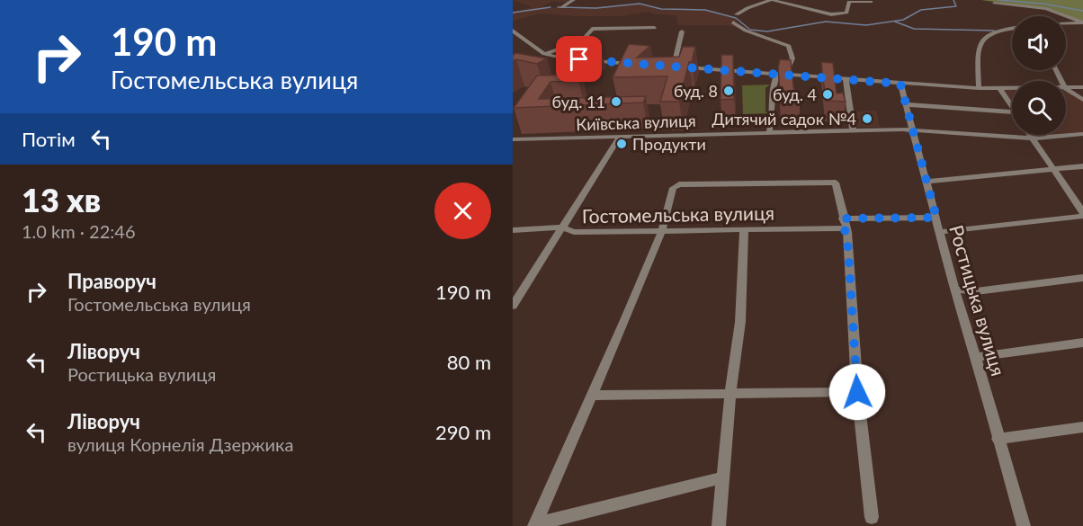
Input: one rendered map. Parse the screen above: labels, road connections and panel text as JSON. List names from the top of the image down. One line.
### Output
{"streets":{"street":["Київська вулиця","Гостомельська вулиця","Ростицька вулиця"]},"crossings":[["Київська вулиця","Ростицька вулиця"],["Гостомельська вулиця","Ростицька вулиця"]],"places":["буд. 8","буд. 4","буд. 11","Дитячий садок №4","Продукти"],"page":{"turn":["190 m","Гостомельська вулиця"],"then":"Потім","heading":["13 хв","1.0 km · 22:46"],"list":[{"name":"Праворуч","note":"Гостомельська вулиця","value":"190 m"},{"name":"Ліворуч","note":"Ростицька вулиця","value":"80 m"},{"name":"Ліворуч","note":"вулиця Корнелія Дзержика","value":"290 m"}]}}
